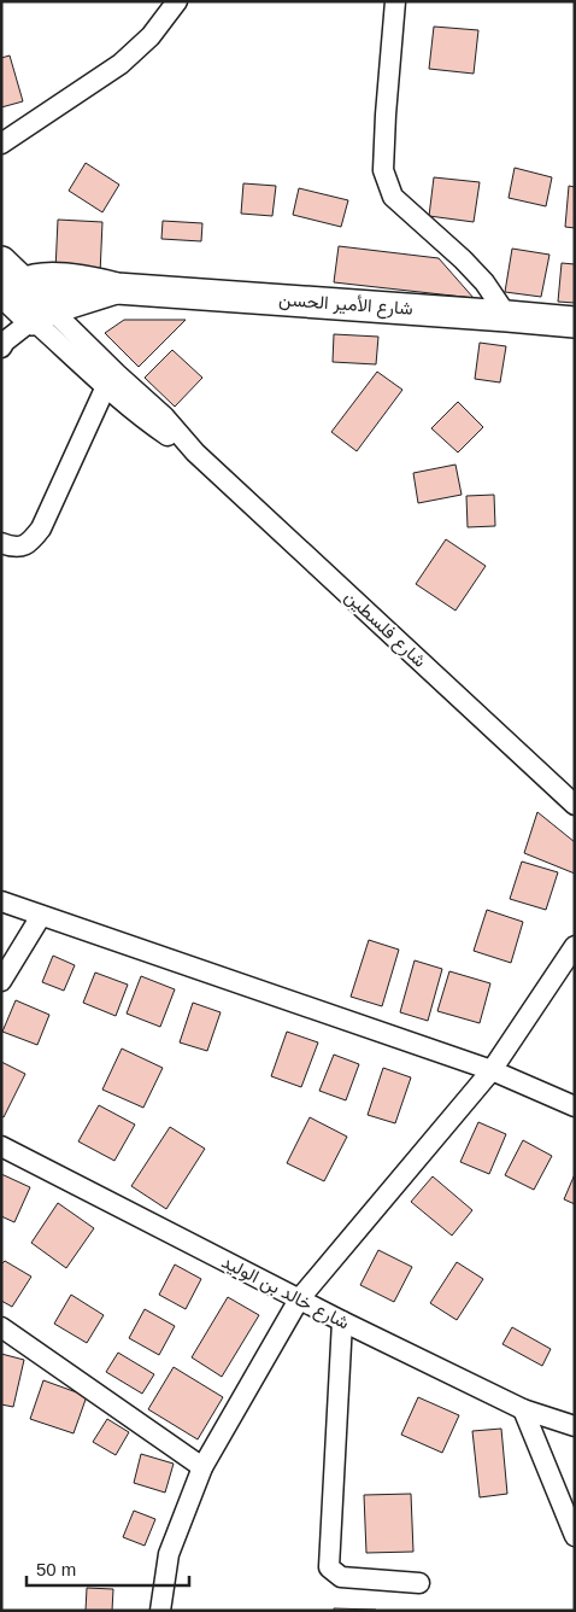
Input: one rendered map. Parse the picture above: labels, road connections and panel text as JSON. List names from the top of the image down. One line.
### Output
{"streets":{"main road":["شارع الأمير الحسن"],"street":["شارع فلسطين","شارع خالد بن الوليد"]},"crossings":[["شارع الأمير الحسن","شارع فلسطين"]],"scale_bar":"50 m"}
